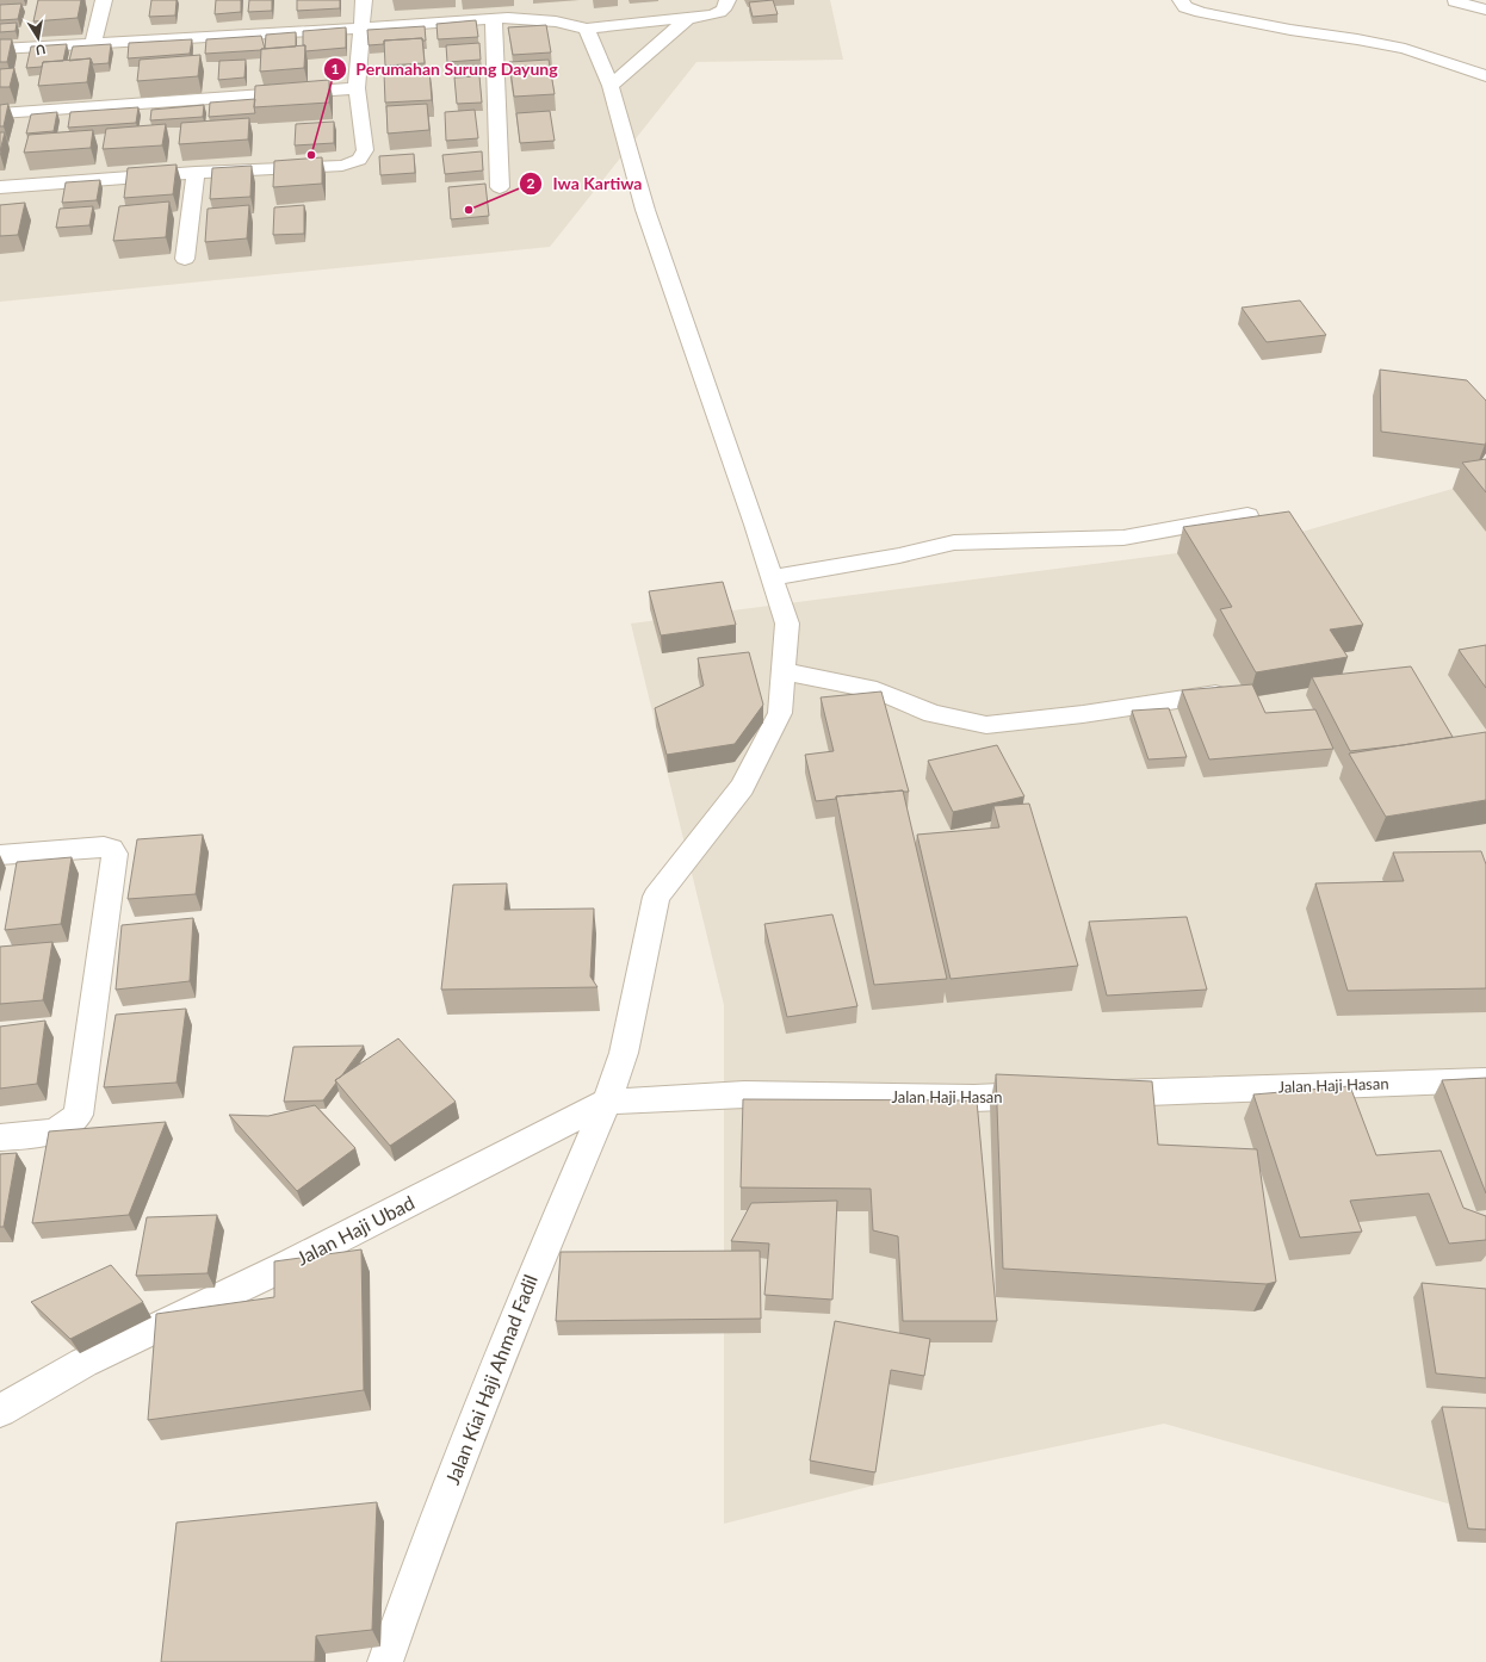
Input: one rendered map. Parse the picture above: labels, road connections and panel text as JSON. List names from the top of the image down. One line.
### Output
{"streets":{"street":["Jalan Haji Hasan","Jalan Haji Ubad","Jalan Kiai Haji Ahmad Fadil"]},"crossings":[["Jalan Haji Hasan","Jalan Haji Ubad"],["Jalan Haji Hasan","Jalan Kiai Haji Ahmad Fadil"],["Jalan Haji Ubad","Jalan Kiai Haji Ahmad Fadil"]],"places":["Perumahan Surung Dayung","Iwa Kartiwa"],"north":"bottom"}
